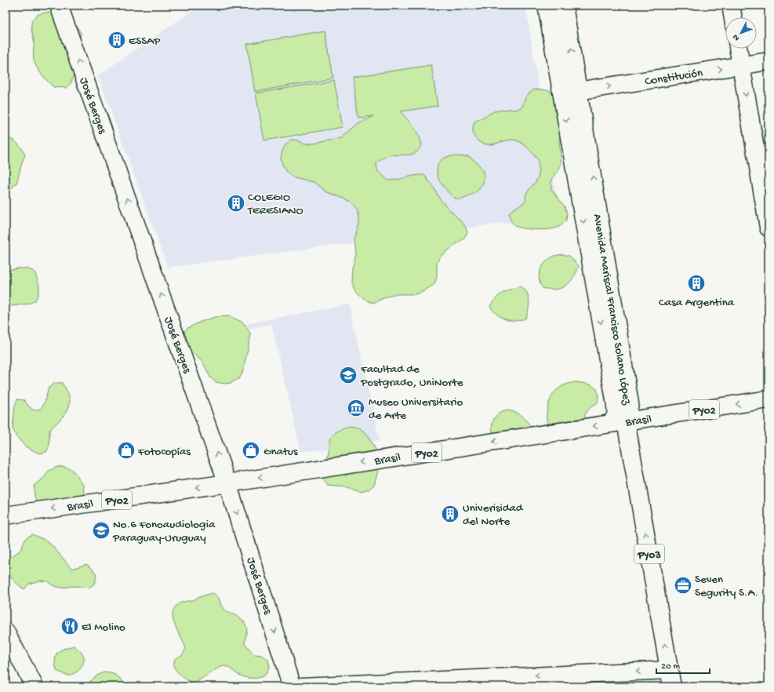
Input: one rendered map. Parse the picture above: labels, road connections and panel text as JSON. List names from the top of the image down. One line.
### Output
{"streets":{"main road":["Constitución","José Berges","Avenida Mariscal Francisco Solano López","PY02","Brasil","PY03"]},"crossings":[["Constitución","Avenida Mariscal Francisco Solano López"],["José Berges","Brasil"],["Avenida Mariscal Francisco Solano López","Brasil"]],"one_way":["Constitución","Brasil"],"places":{"building":["ESSAP","COLEGIO TERESIANO","Casa Argentina","Univerisidad del Norte"],"school or university":["Facultad de Postgrado, UniNorte","No.6 Fonoaudiologia Paraguay-Uruguay"],"museum":["Museo Universitario de Arte"],"shop":["Fotocopías","Gnatus"],"office":["Seven Segurity S.A."],"restaurant":["El Molino"]},"scale_bar":"20 m","north":"bottom left"}
